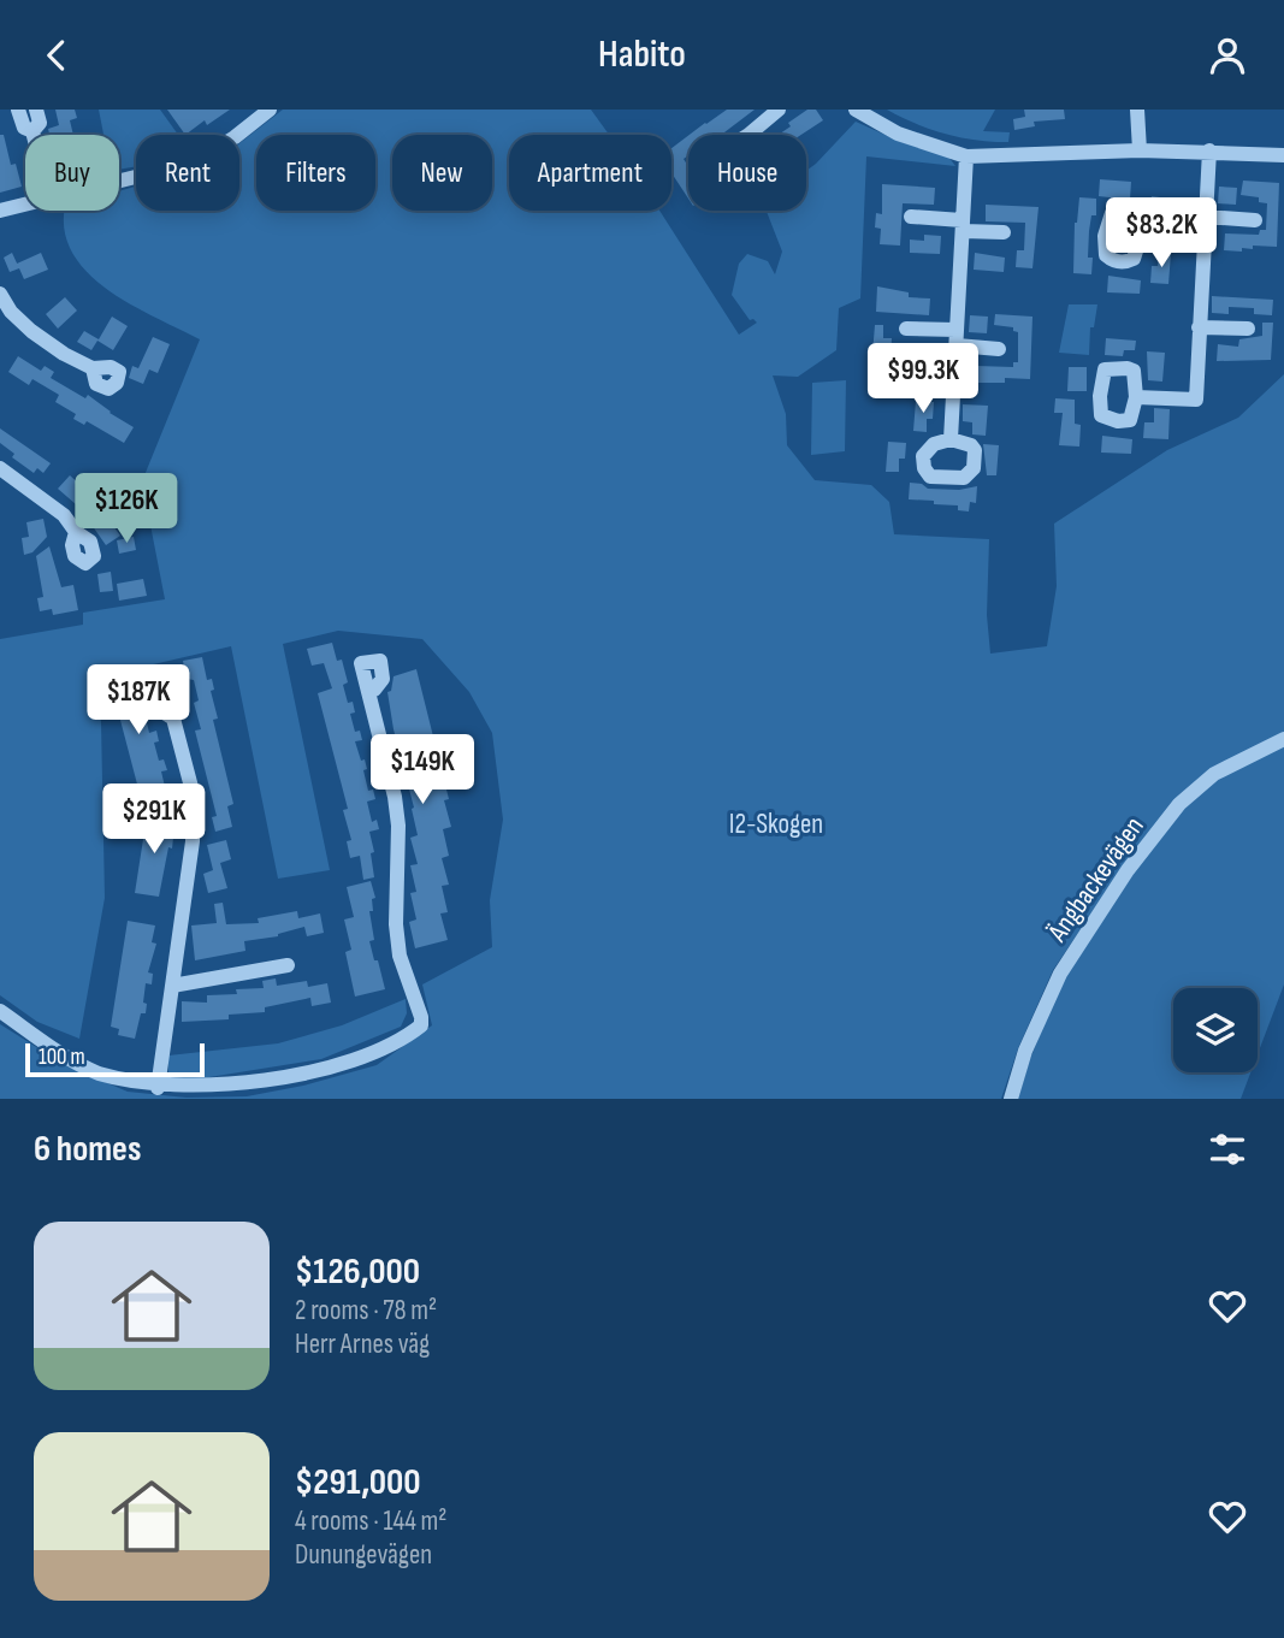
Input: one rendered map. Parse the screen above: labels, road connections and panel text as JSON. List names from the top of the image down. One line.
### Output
{"streets":{"street":["Ängbackevägen"]},"parks":["I2-Skogen"],"scale_bar":"100 m","page":{"header":"Habito","chip":["Buy","Rent","Filters","New","Apartment","House"],"price":["$83.2K","$99.3K","$126K","$187K","$149K","$291K"],"scale":"100 m","heading":"6 homes","list":[{"name":"$126,000","note":"2 rooms · 78 m² · Herr Arnes väg"},{"name":"$291,000","note":"4 rooms · 144 m² · Dunungevägen"}]}}
